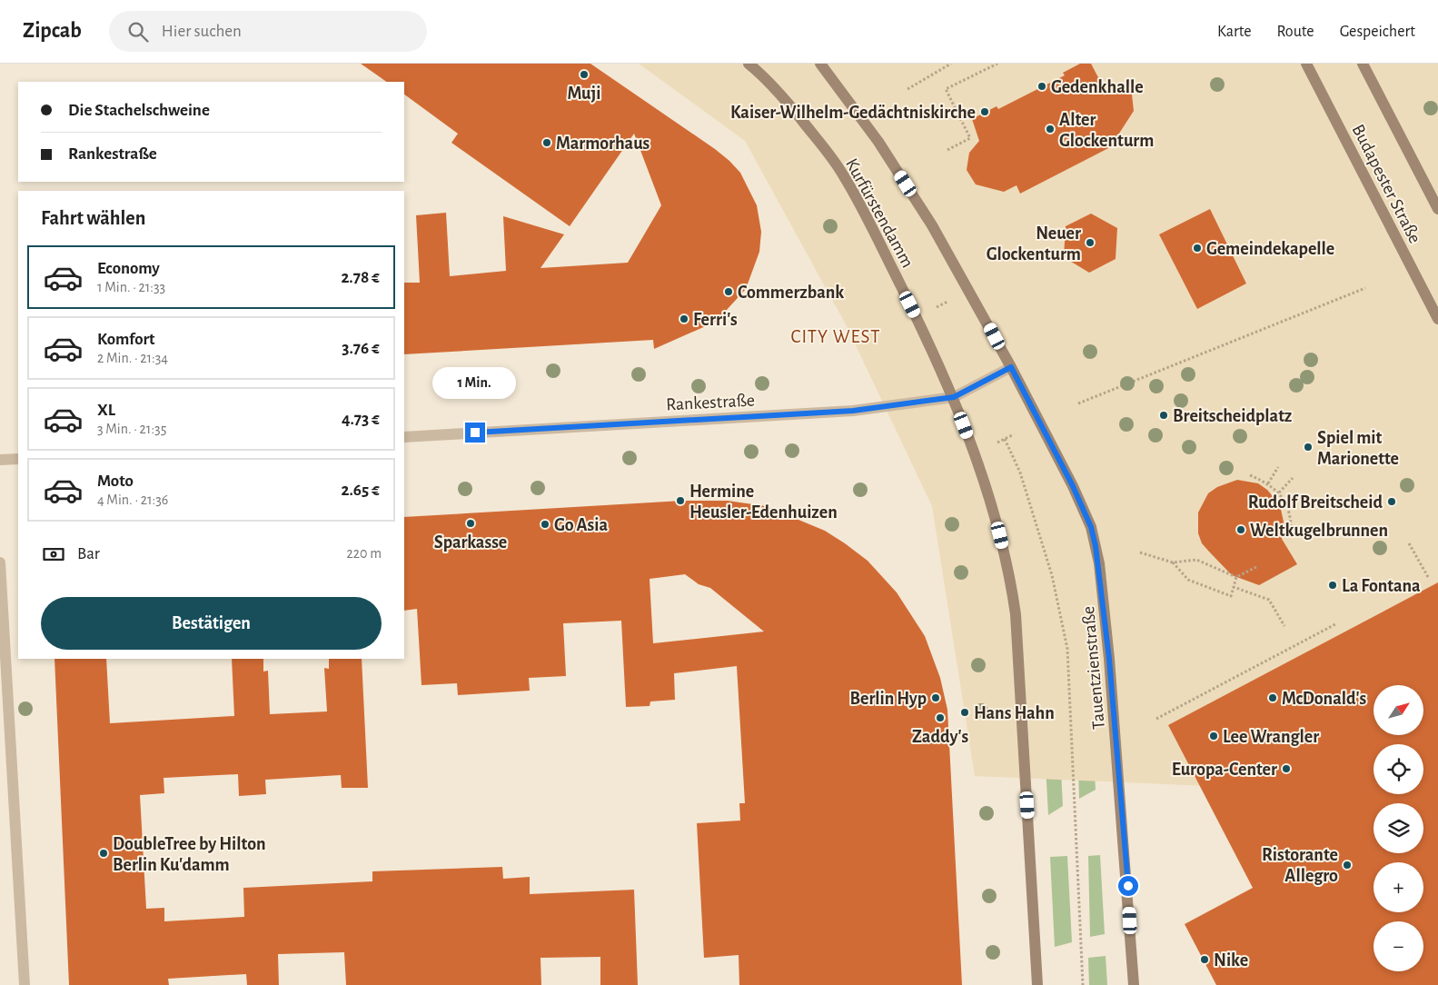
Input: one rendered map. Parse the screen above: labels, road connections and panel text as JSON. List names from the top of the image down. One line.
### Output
{"streets":{"main road":["Budapester Straße","Kurfürstendamm","Tauentzienstraße"],"street":["Rankestraße"]},"crossings":[["Kurfürstendamm","Rankestraße"],["Kurfürstendamm","Tauentzienstraße"],["Rankestraße","Tauentzienstraße"]],"districts":["CITY WEST"],"places":["Muji","Gedenkhalle","Kaiser-Wilhelm-Gedächtniskirche","Alter Glockenturm","Marmorhaus","Neuer Glockenturm","Gemeindekapelle","Commerzbank","Ferri's","Breitscheidplatz","Spiel mit Marionette","Hermine Heusler-Edenhuizen","Rudolf Breitscheid","Sparkasse","Go Asia","Weltkugelbrunnen","La Fontana","Berlin Hyp","McDonald's","Hans Hahn","Zaddy's","Lee Wrangler","Europa-Center","DoubleTree by Hilton Berlin Ku'damm","Ristorante Allegro","Nike"],"north":"top right","page":{"header":"Zipcab","search":"Hier suchen","nav":["Karte","Route","Gespeichert"],"banner":["Die Stachelschweine","Rankestraße"],"heading":"Fahrt wählen","list":[{"name":"Economy","note":"1 Min. · 21:33","value":"2.78 €"},{"name":"Komfort","note":"2 Min. · 21:34","value":"3.76 €"},{"name":"XL","note":"3 Min. · 21:35","value":"4.73 €"},{"name":"Moto","note":"4 Min. · 21:36","value":"2.65 €"}],"bubble":"1 Min.","pay":["Bar","220 m"],"buttons":"Bestätigen","map_buttons":["+","−"]}}
